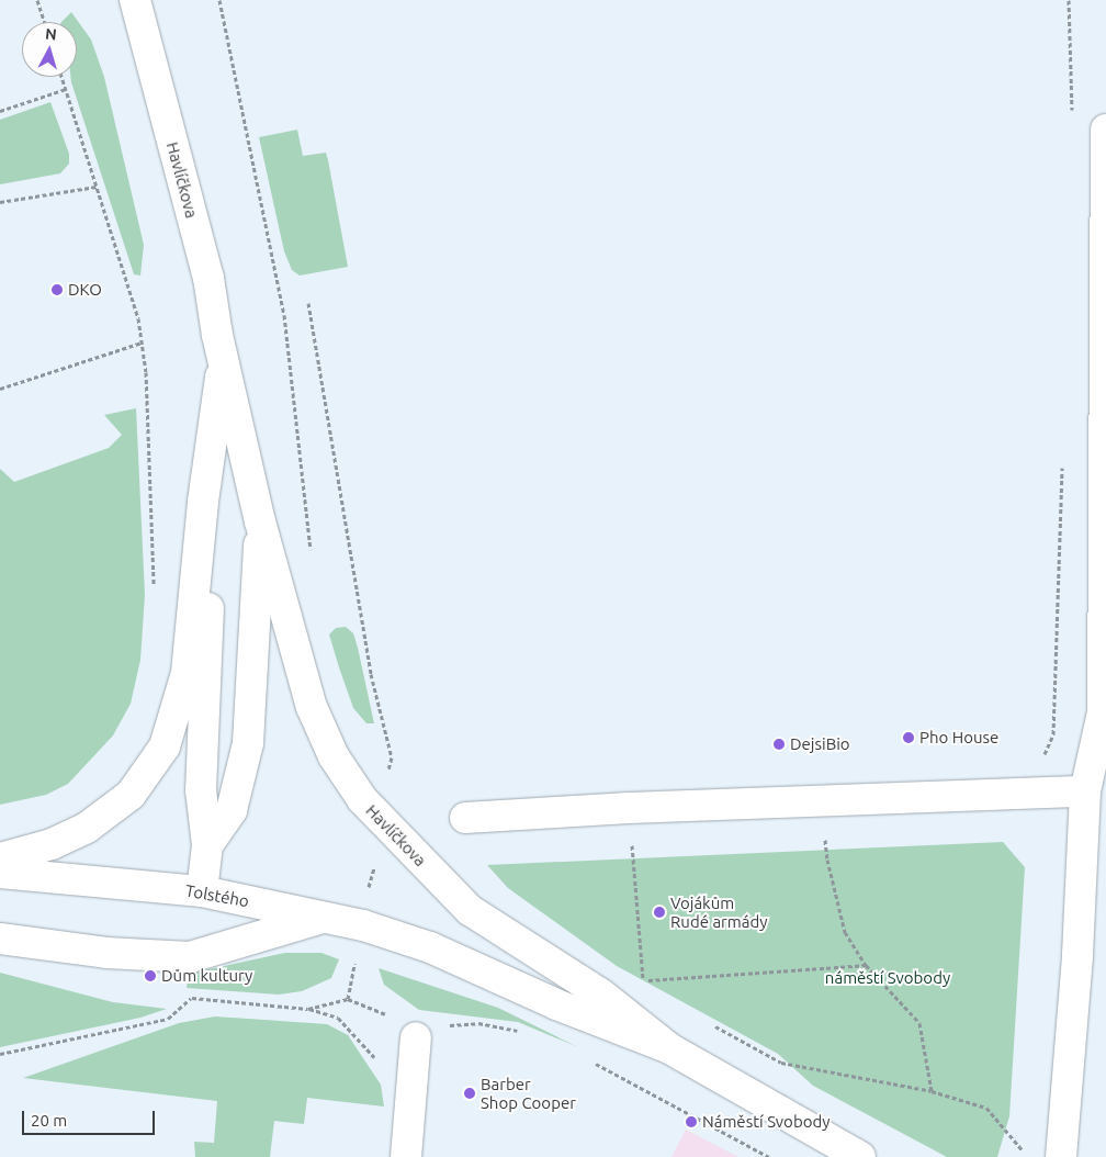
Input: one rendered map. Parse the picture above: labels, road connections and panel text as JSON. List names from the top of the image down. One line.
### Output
{"streets":{"street":["Havlíčkova","Tolstého"]},"crossings":[["Havlíčkova","Tolstého"]],"parks":["náměstí Svobody"],"places":["DKO","Pho House","DejsiBio","Vojákům Rudé armády","Dům kultury","Barber Shop Cooper","Náměstí Svobody"],"scale_bar":"20 m","north":"top"}
